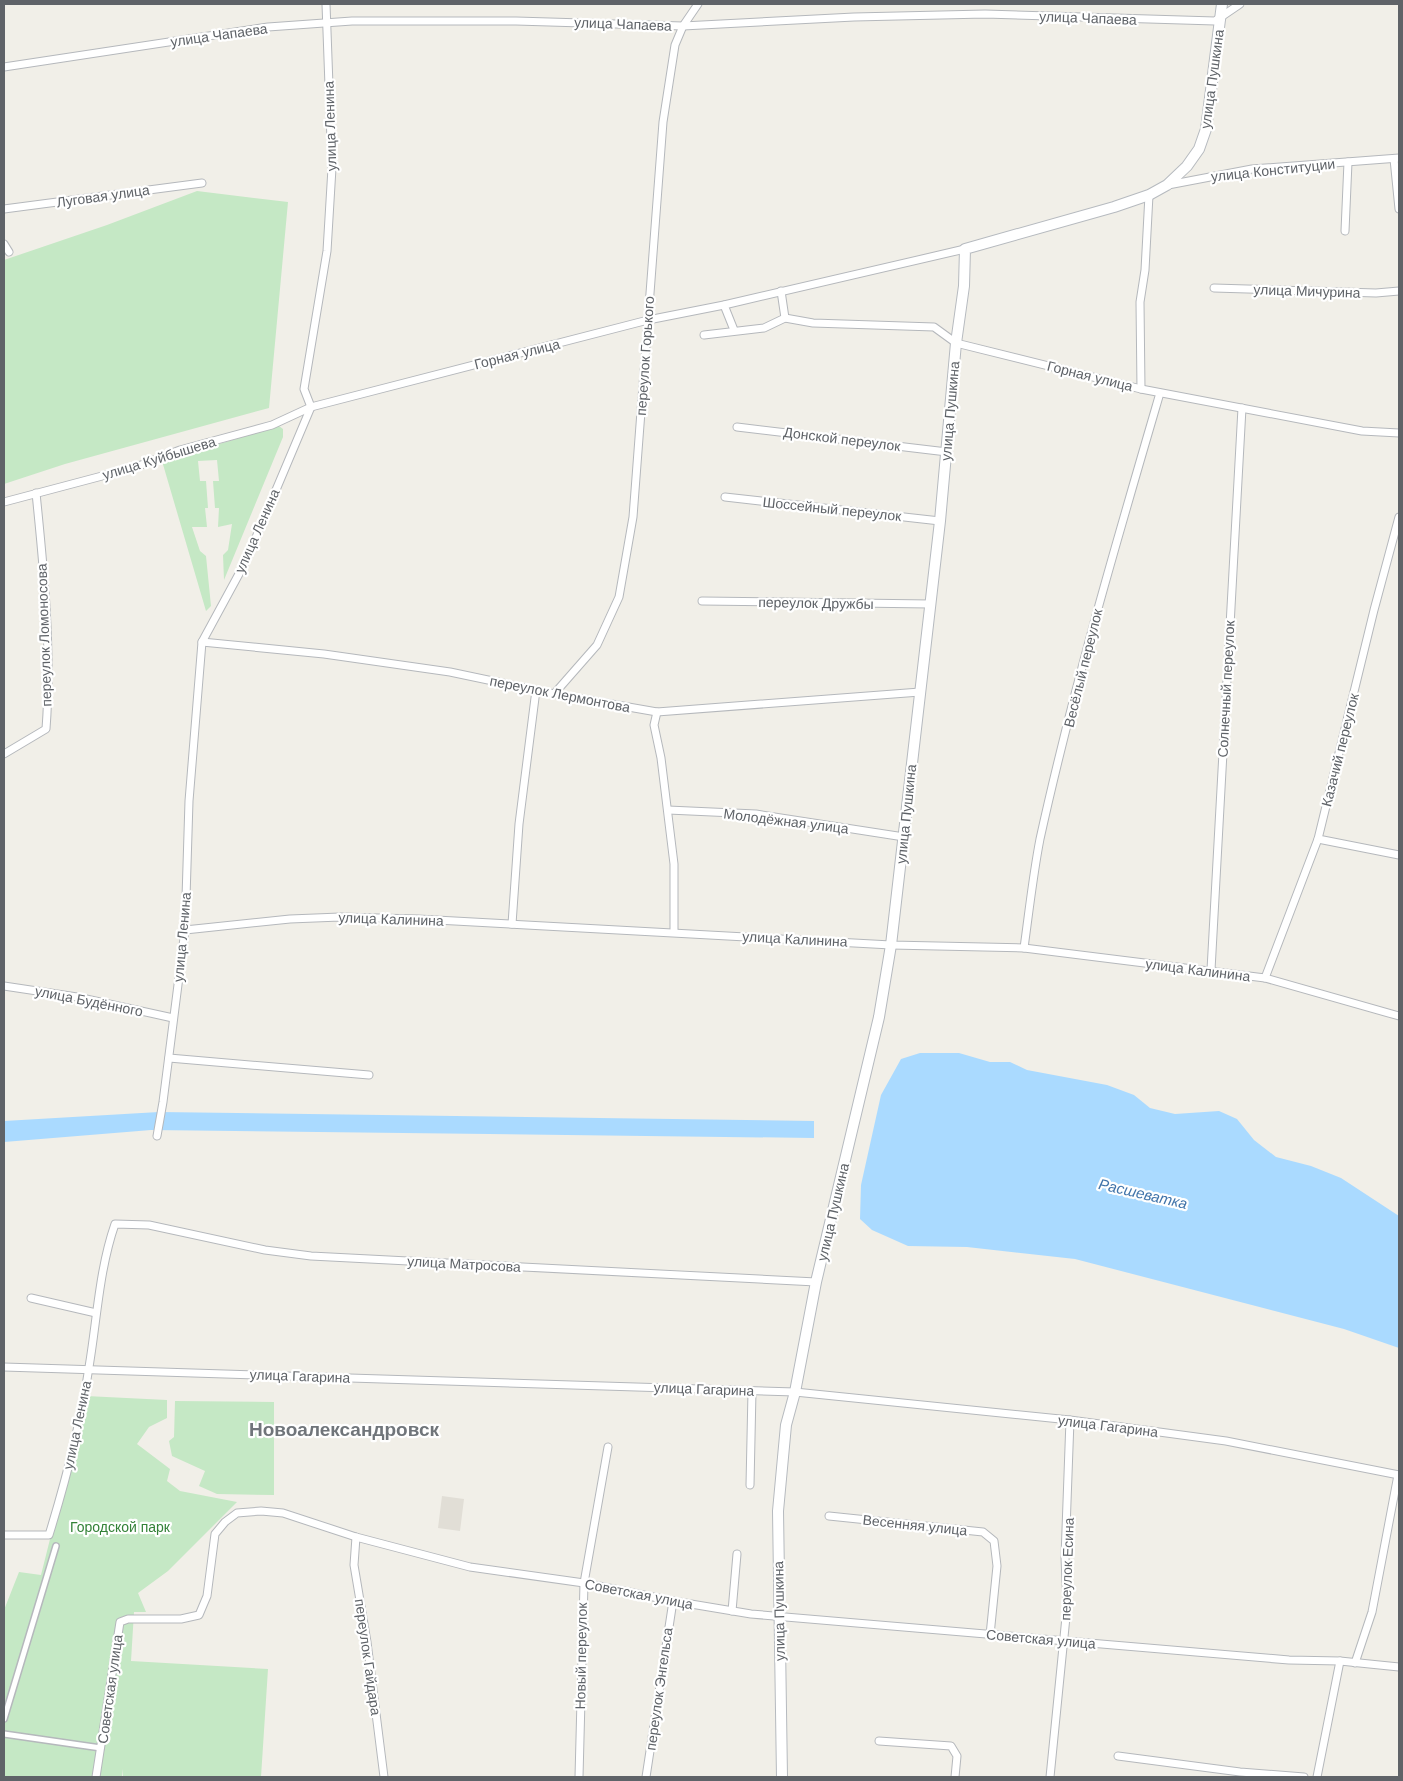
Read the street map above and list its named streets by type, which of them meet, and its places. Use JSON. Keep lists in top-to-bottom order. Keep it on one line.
{"streets":{"main road":["улица Пушкина"],"street":["улица Чапаева","улица Ленина","улица Конституции","Луговая улица","улица Мичурина","Горная улица","переулок Горького","Донской переулок","улица Куйбышева","Шоссейный переулок","переулок Дружбы","переулок Ломоносова","Весёлый переулок","Солнечный переулок","переулок Лермонтова","Казачий переулок","Молодёжная улица","улица Калинина","улица Будённого","улица Матросова","улица Гагарина","Весенняя улица","переулок Есина","Советская улица","Новый переулок","переулок Гайдара","переулок Энгельса"]},"crossings":[["улица Чапаева","улица Пушкина"],["улица Чапаева","улица Ленина"],["улица Чапаева","переулок Горького"],["улица Пушкина","улица Конституции"],["улица Пушкина","Горная улица"],["улица Пушкина","Донской переулок"],["улица Пушкина","Шоссейный переулок"],["улица Пушкина","переулок Дружбы"],["улица Пушкина","переулок Лермонтова"],["улица Пушкина","Молодёжная улица"],["улица Пушкина","улица Калинина"],["улица Пушкина","улица Матросова"],["улица Пушкина","улица Гагарина"],["улица Пушкина","Советская улица"],["улица Ленина","Горная улица"],["улица Ленина","улица Куйбышева"],["улица Ленина","переулок Лермонтова"],["улица Ленина","улица Калинина"],["улица Ленина","улица Будённого"],["улица Ленина","улица Матросова"],["улица Ленина","улица Гагарина"],["Горная улица","переулок Горького"],["Горная улица","улица Куйбышева"],["Горная улица","Весёлый переулок"],["Горная улица","Солнечный переулок"],["переулок Горького","переулок Лермонтова"],["улица Куйбышева","переулок Ломоносова"],["Весёлый переулок","улица Калинина"],["Солнечный переулок","улица Калинина"],["Казачий переулок","улица Калинина"],["улица Гагарина","переулок Есина"],["Весенняя улица","Советская улица"],["переулок Есина","Советская улица"],["Советская улица","Новый переулок"],["Советская улица","переулок Гайдара"],["Советская улица","переулок Энгельса"]],"districts":["Новоалександровск"],"water":["Расшеватка"],"parks":["Городской парк"]}
